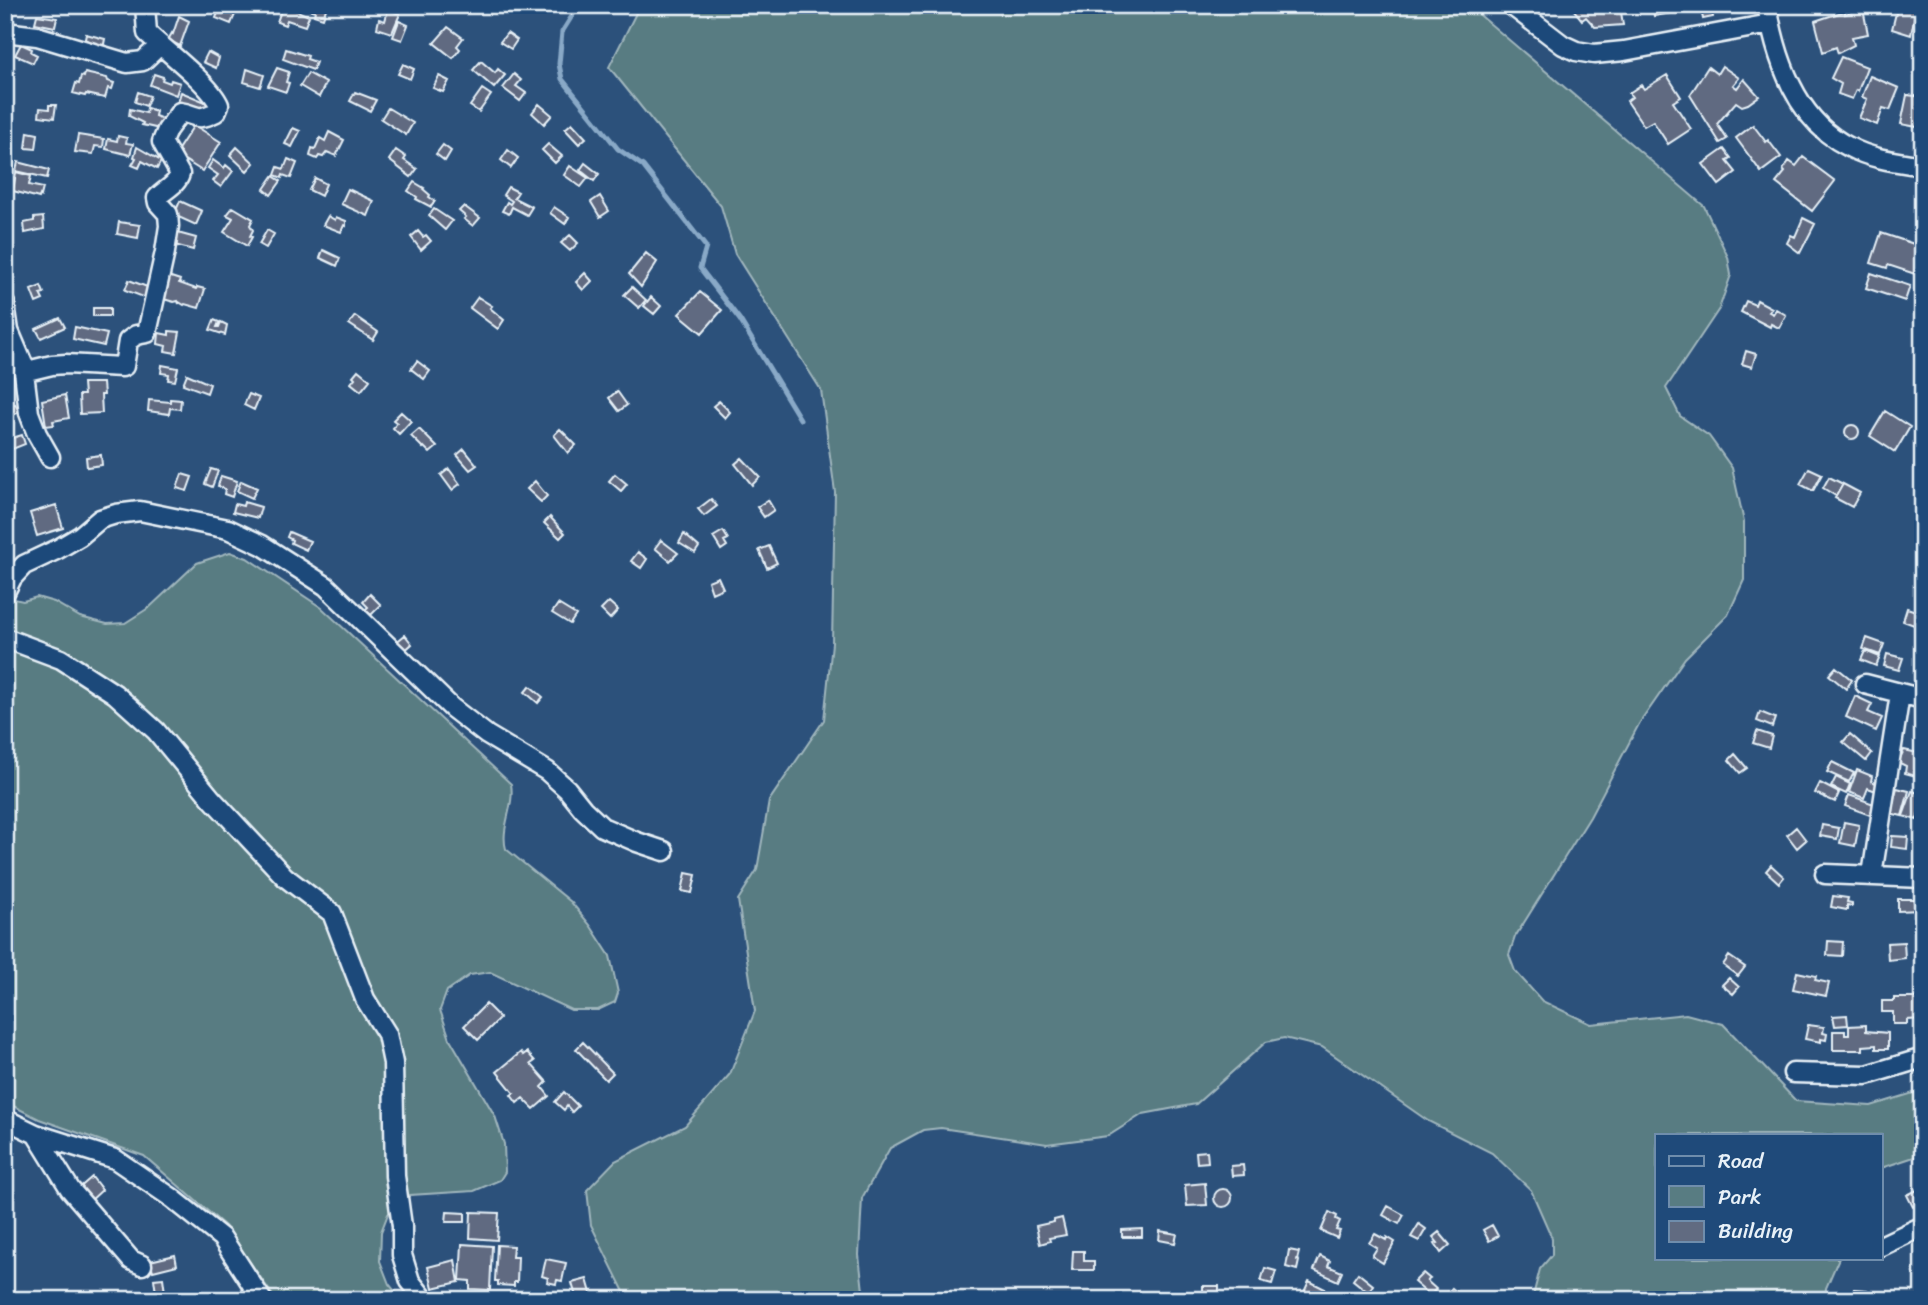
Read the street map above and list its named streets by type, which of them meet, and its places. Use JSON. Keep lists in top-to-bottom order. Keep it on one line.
{"legend":["Road","Park","Building"]}
